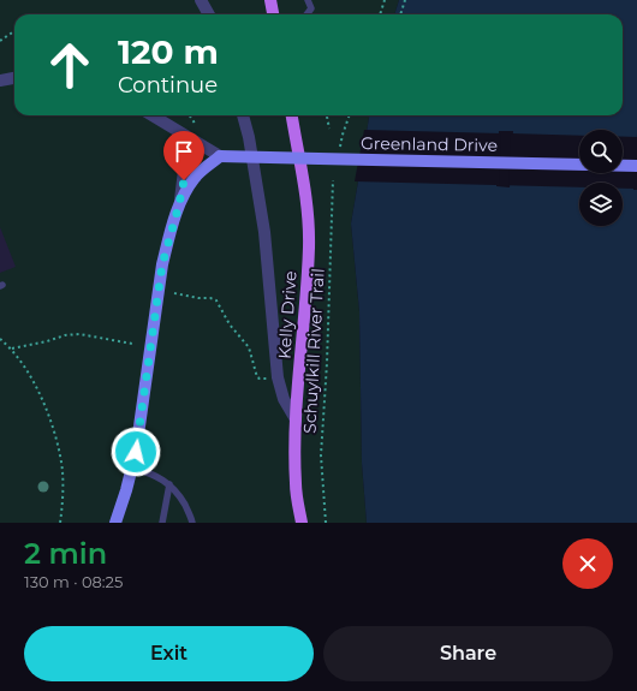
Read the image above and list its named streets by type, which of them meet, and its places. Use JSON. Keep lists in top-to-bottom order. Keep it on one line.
{"streets":{"main road":["Greenland Drive","Kelly Drive"],"path":["Schuylkill River Trail"]},"page":{"turn":["120 m","Continue"],"heading":["2 min","130 m · 08:25"],"buttons":["Exit","Share"]}}
